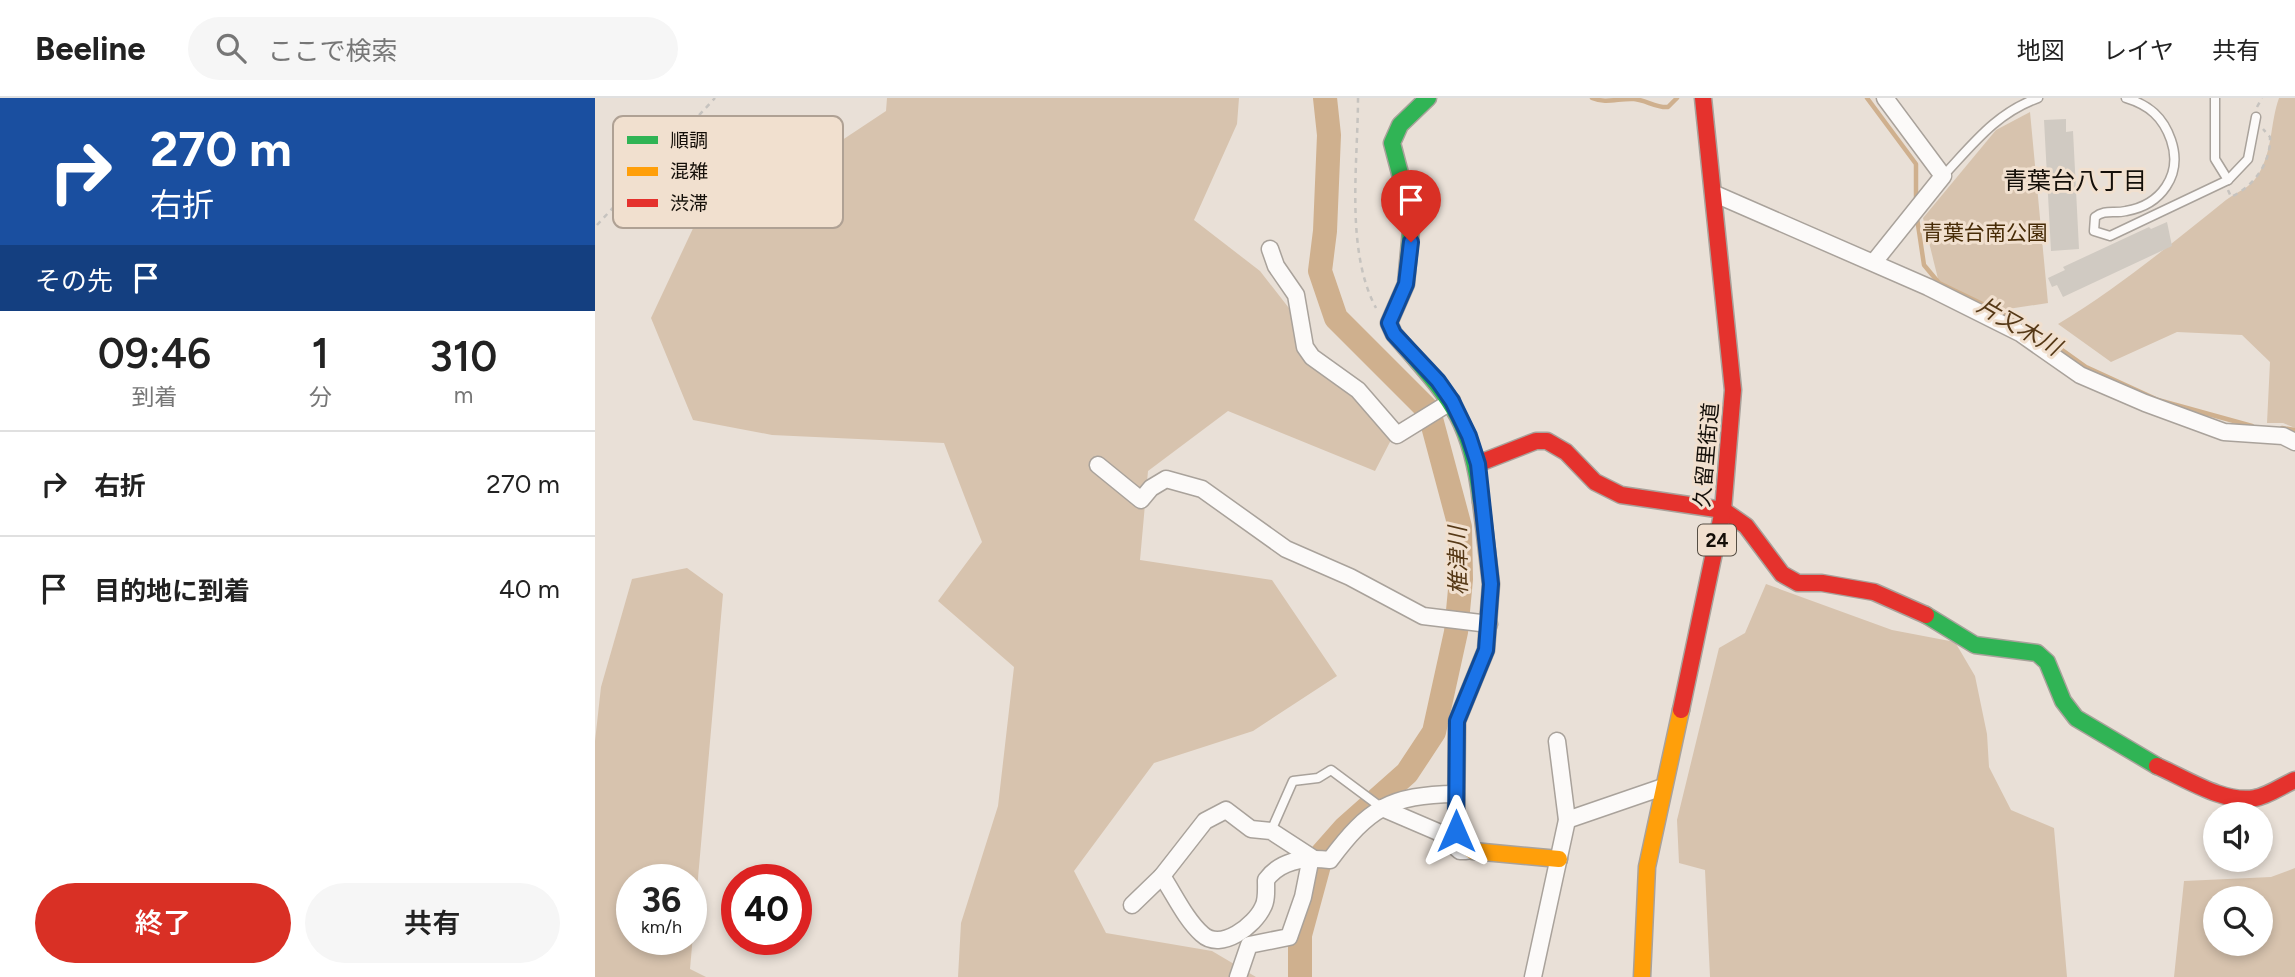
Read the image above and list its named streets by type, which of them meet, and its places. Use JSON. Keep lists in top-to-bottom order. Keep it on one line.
{"streets":{"street":["久留里街道","24"]},"districts":["青葉台八丁目"],"water":["片又木川","椎津川"],"parks":["青葉台南公園"],"legend":["順調","混雑","渋滞"],"page":{"header":"Beeline","search":"ここで検索","nav":["地図","レイヤ","共有"],"turn":["270 m","右折"],"then":"その先","eta":["09:46","到着","1","分","310","m"],"list":[{"name":"右折","value":"270 m"},{"name":"目的地に到着","value":"40 m"}],"speed":"36 km/h","limit":"40","buttons":["終了","共有"]}}
